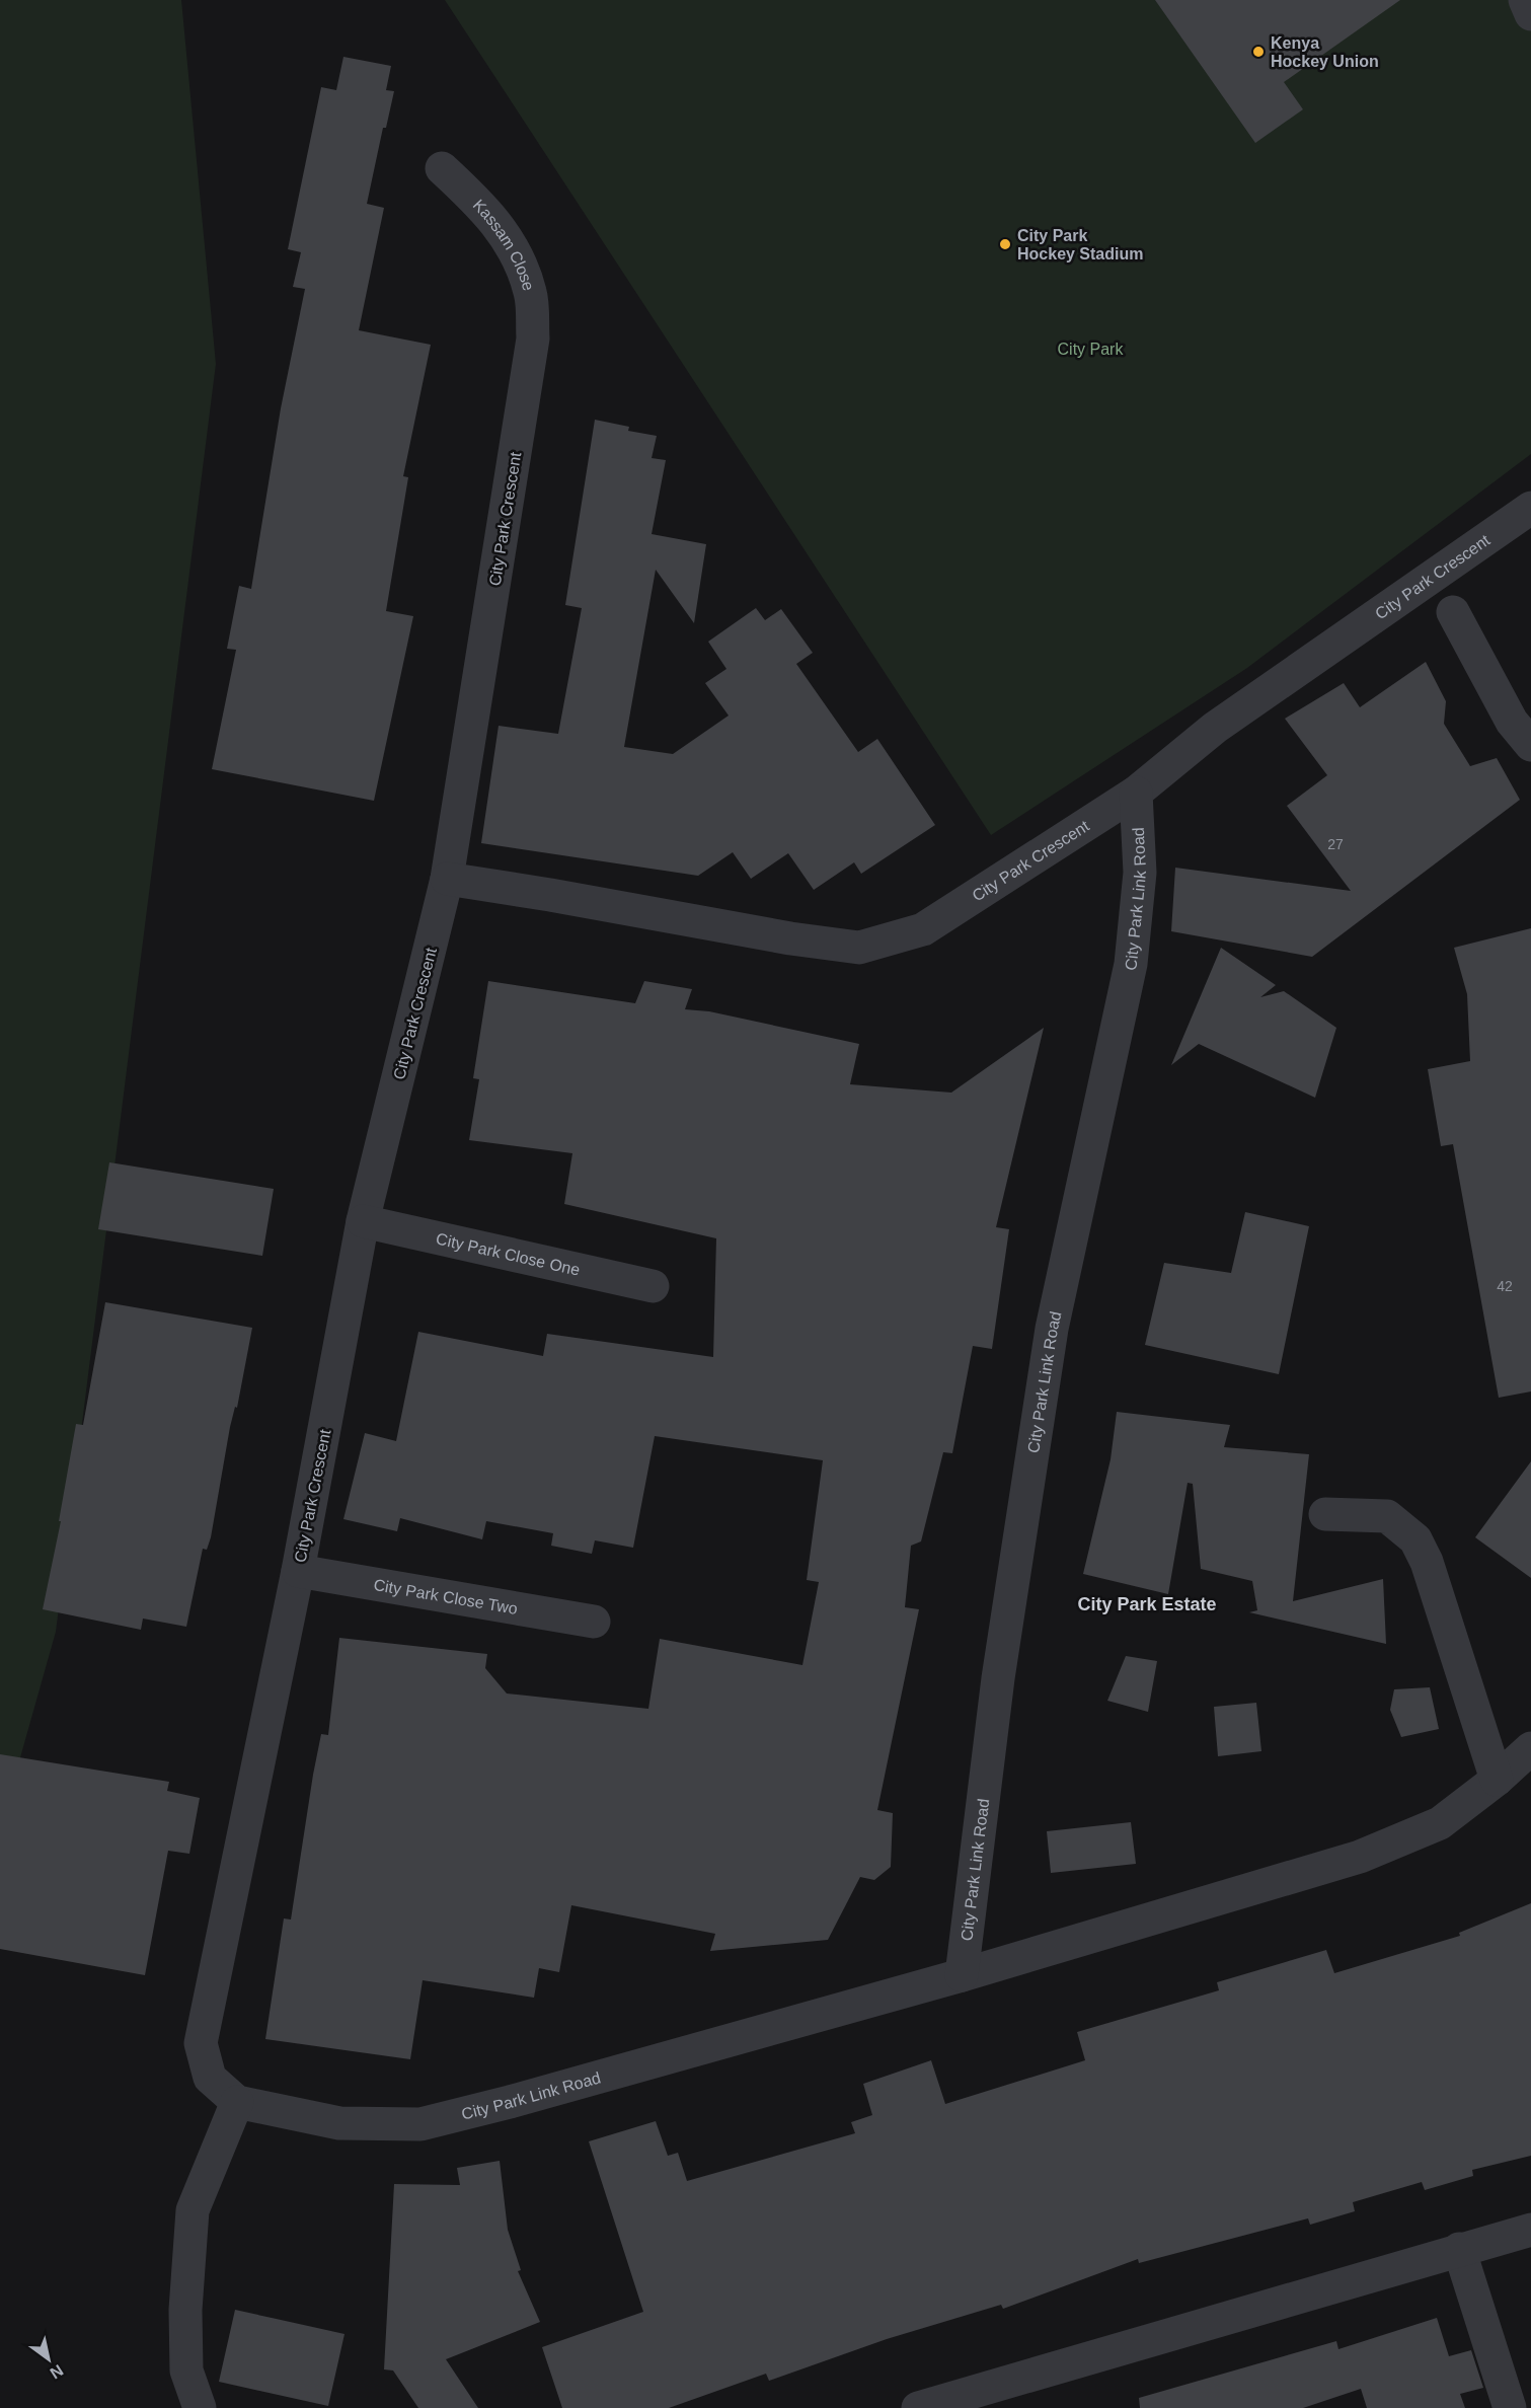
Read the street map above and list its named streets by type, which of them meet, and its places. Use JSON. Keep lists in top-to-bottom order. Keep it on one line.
{"streets":{"street":["Kassam Close","City Park Crescent","City Park Link Road","City Park Close One","City Park Close Two"]},"crossings":[["Kassam Close","City Park Crescent"],["City Park Crescent","City Park Link Road"],["City Park Crescent","City Park Close One"],["City Park Crescent","City Park Close Two"]],"districts":["City Park Estate"],"parks":["City Park"],"places":["Kenya Hockey Union","City Park Hockey Stadium"],"house_numbers":["27","42"],"north":"bottom right"}
